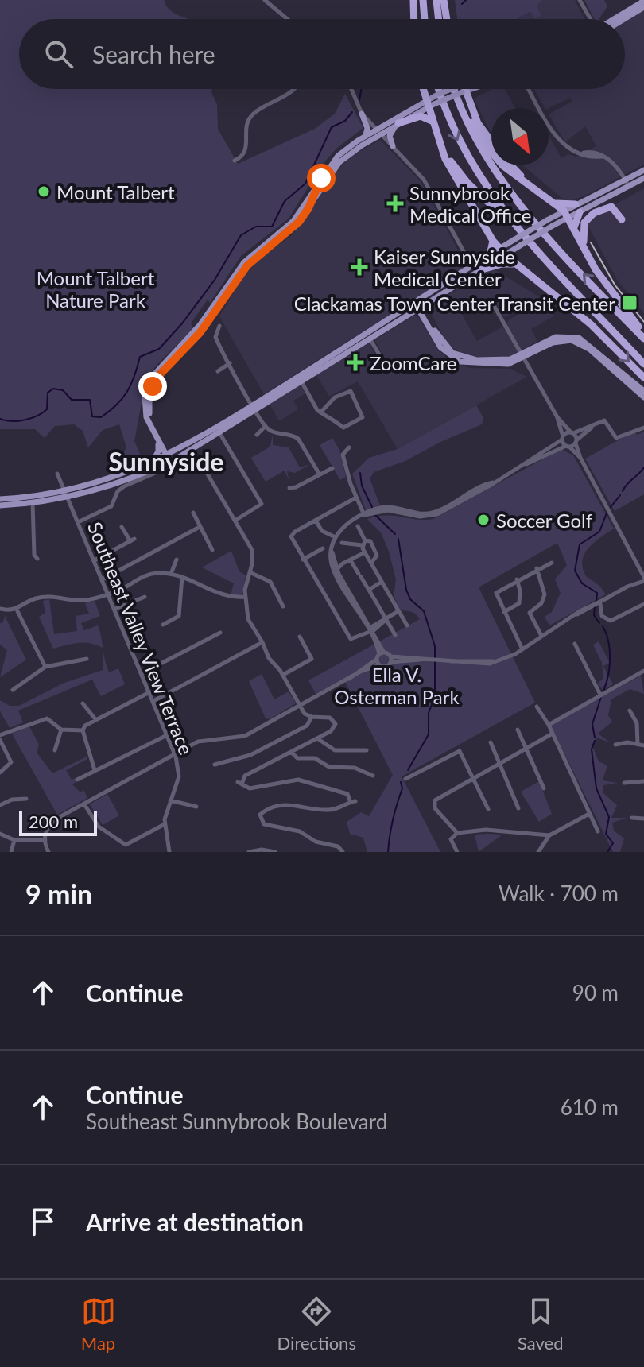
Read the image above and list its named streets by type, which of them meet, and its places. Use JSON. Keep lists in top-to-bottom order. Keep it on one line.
{"streets":{"street":["Southeast Valley View Terrace"]},"districts":["Sunnyside"],"parks":["Mount Talbert Nature Park","Ella V. Osterman Park"],"places":{"other":["Mount Talbert","Soccer Golf"],"health":["Sunnybrook Medical Office","Kaiser Sunnyside Medical Center","ZoomCare"],"transit":["Clackamas Town Center Transit Center"]},"scale_bar":"200 m","north":"bottom right","page":{"search":"Search here","scale":"200 m","heading":["9 min","Walk · 700 m"],"list":[["Continue","90 m"],["Continue","Southeast Sunnybrook Boulevard","610 m"],"Arrive at destination"],"nav":["Map","Directions","Saved"]}}
